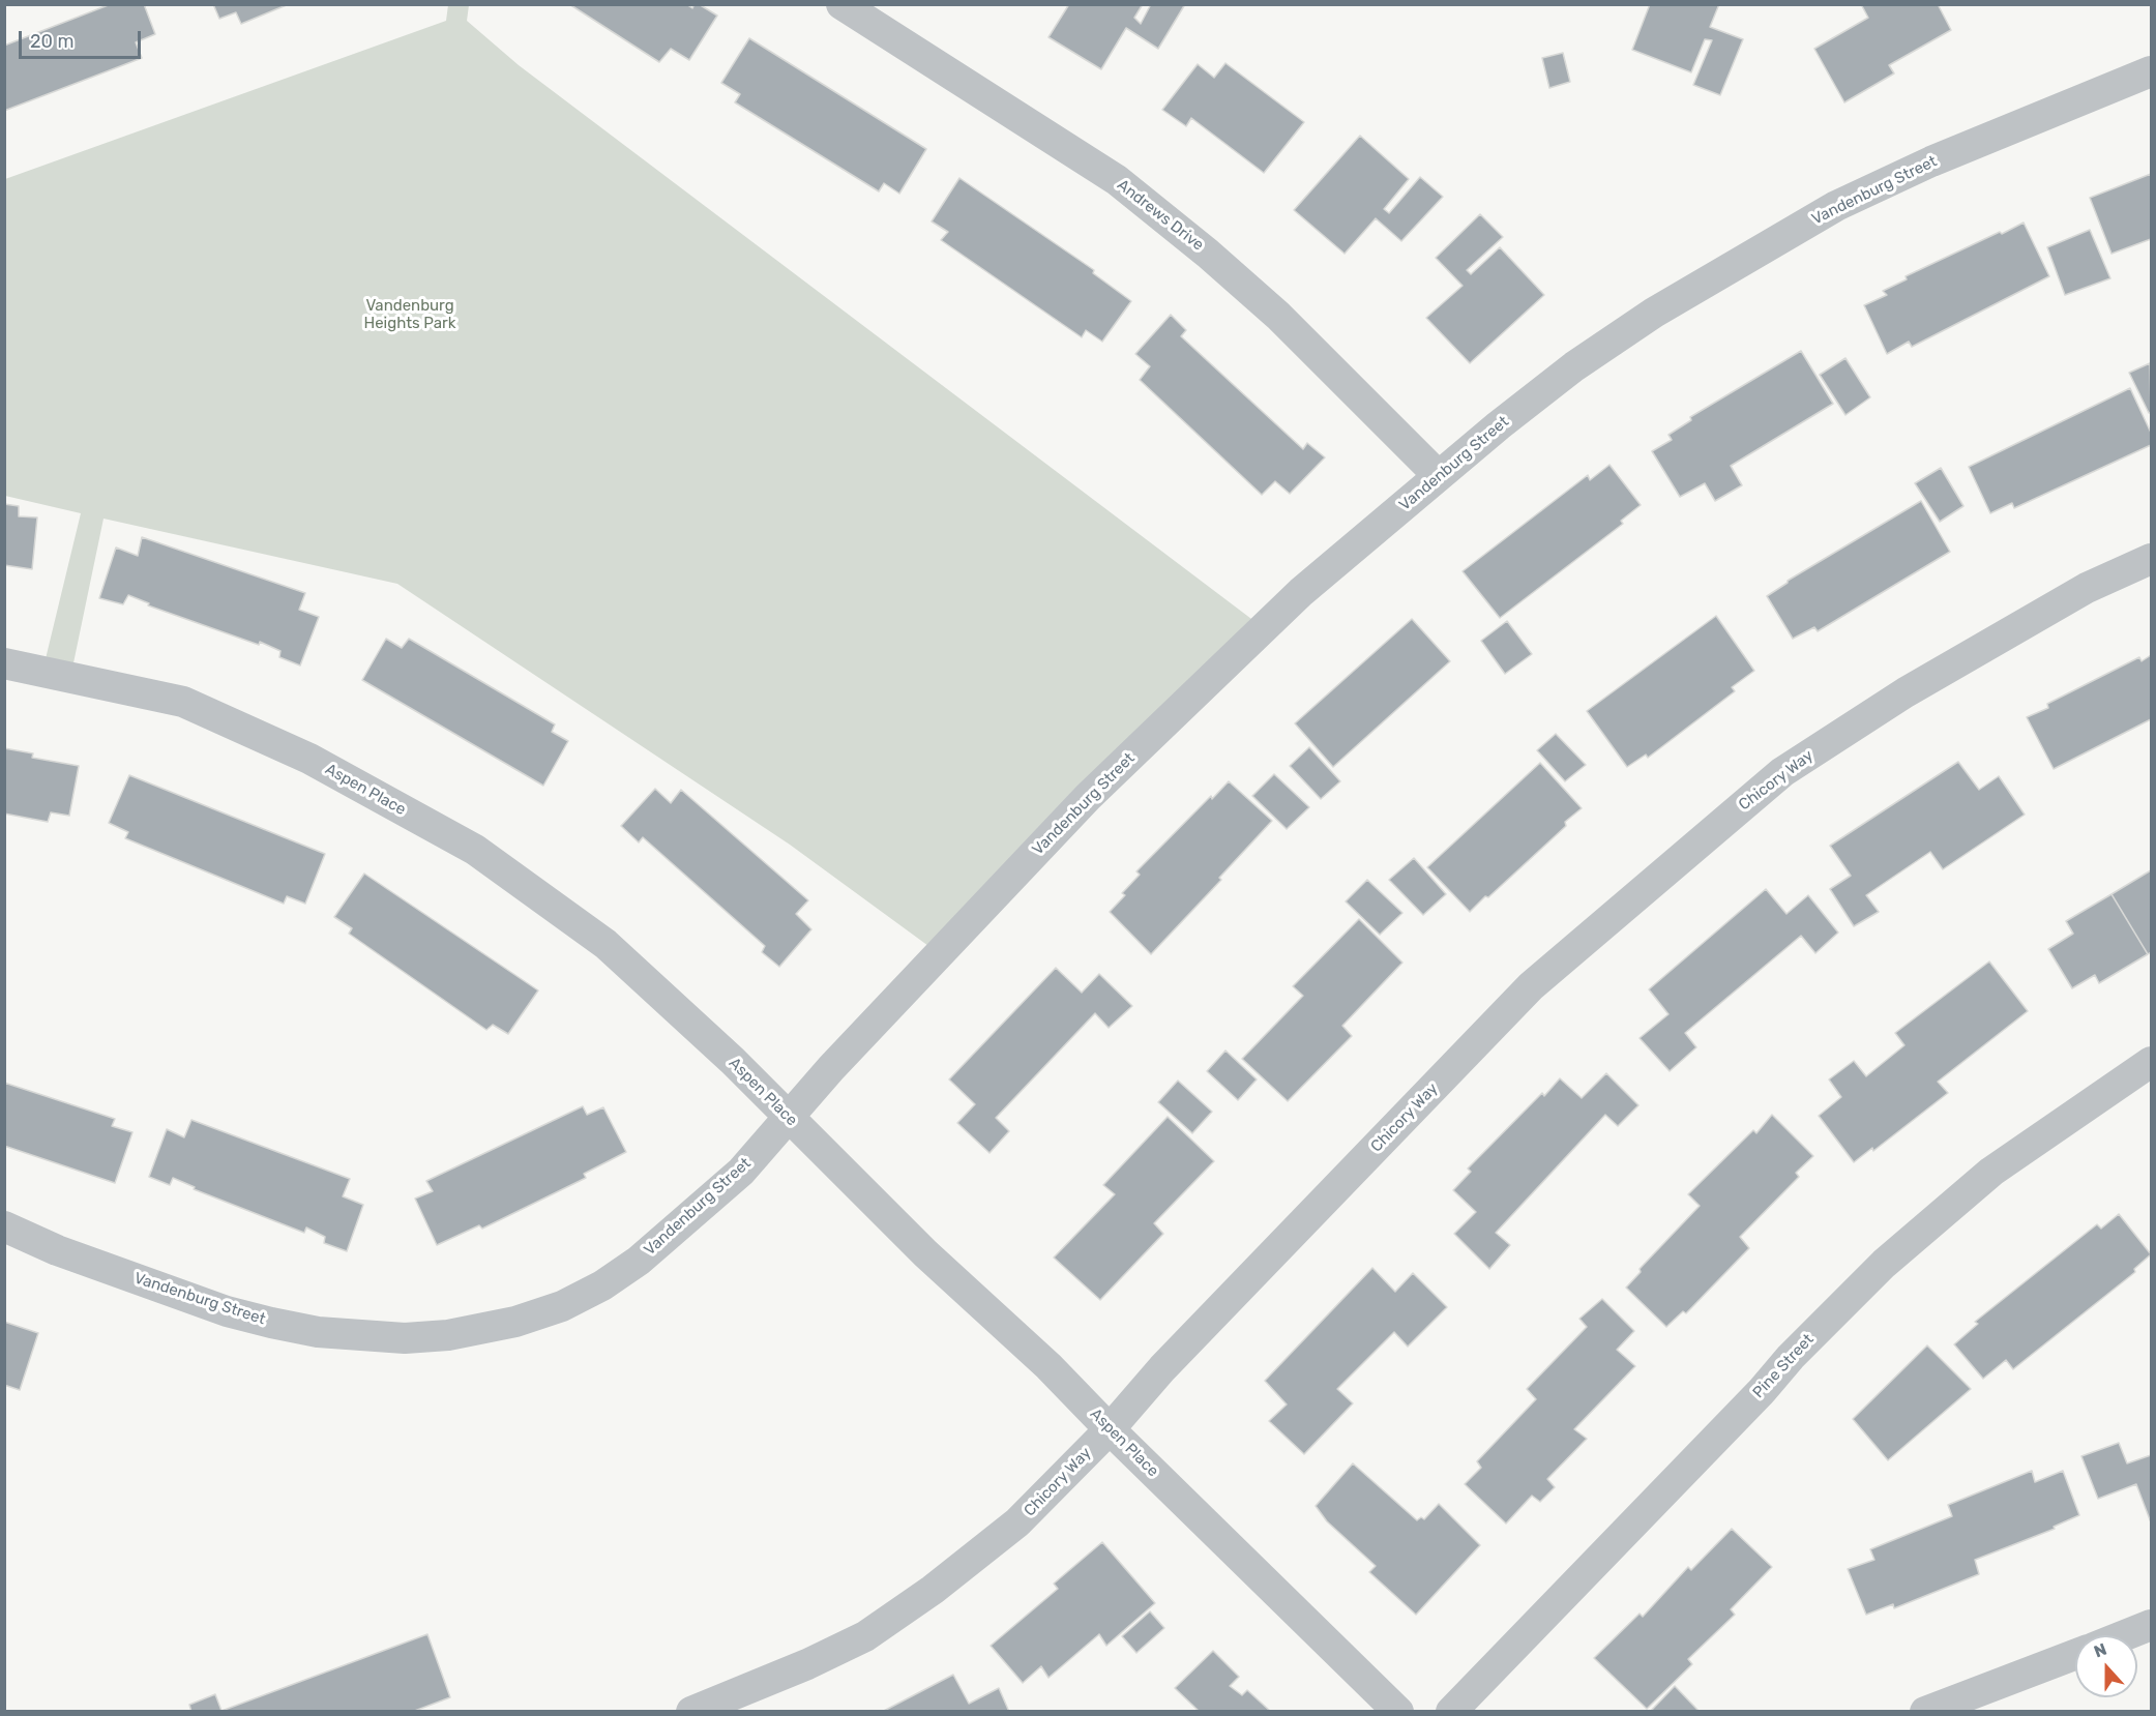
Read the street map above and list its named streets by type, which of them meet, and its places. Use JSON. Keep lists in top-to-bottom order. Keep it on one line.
{"streets":{"street":["Vandenburg Street","Andrews Drive","Chicory Way","Aspen Place","Pine Street"]},"crossings":[["Vandenburg Street","Andrews Drive"],["Vandenburg Street","Aspen Place"],["Chicory Way","Aspen Place"]],"parks":["Vandenburg Heights Park"],"scale_bar":"20 m","north":"top"}
